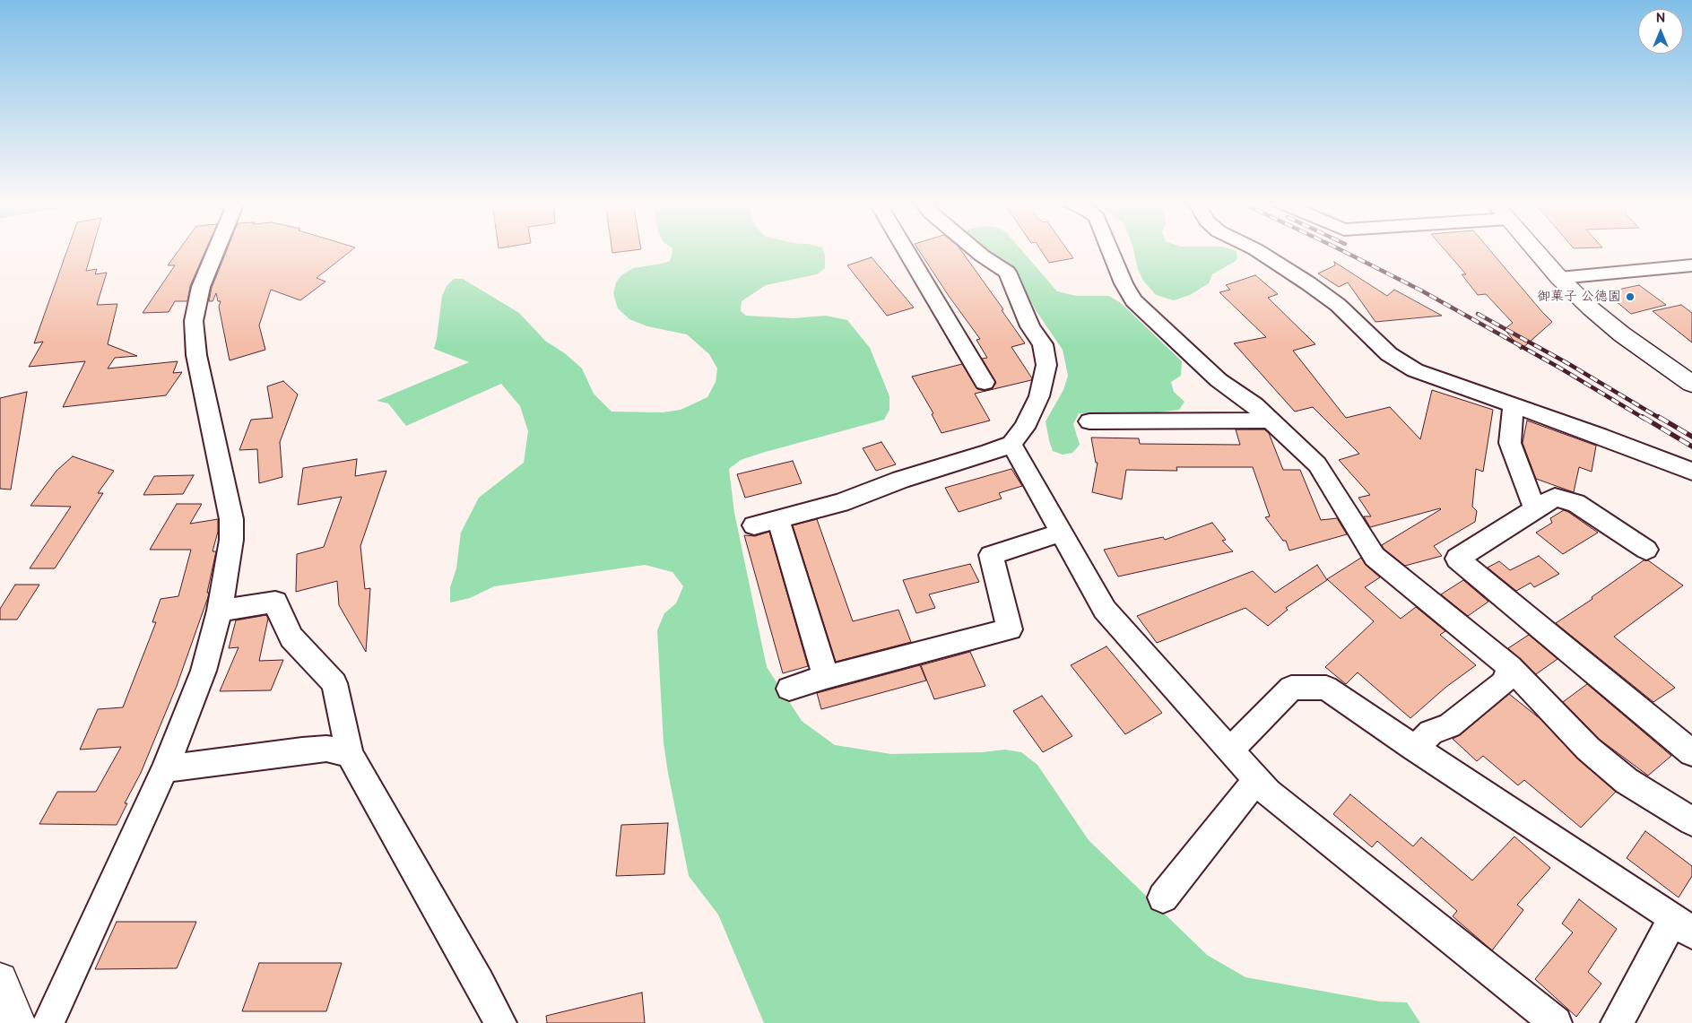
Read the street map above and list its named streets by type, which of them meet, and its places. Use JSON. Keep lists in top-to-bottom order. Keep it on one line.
{"places":["御菓子 公徳園"],"north":"top"}
